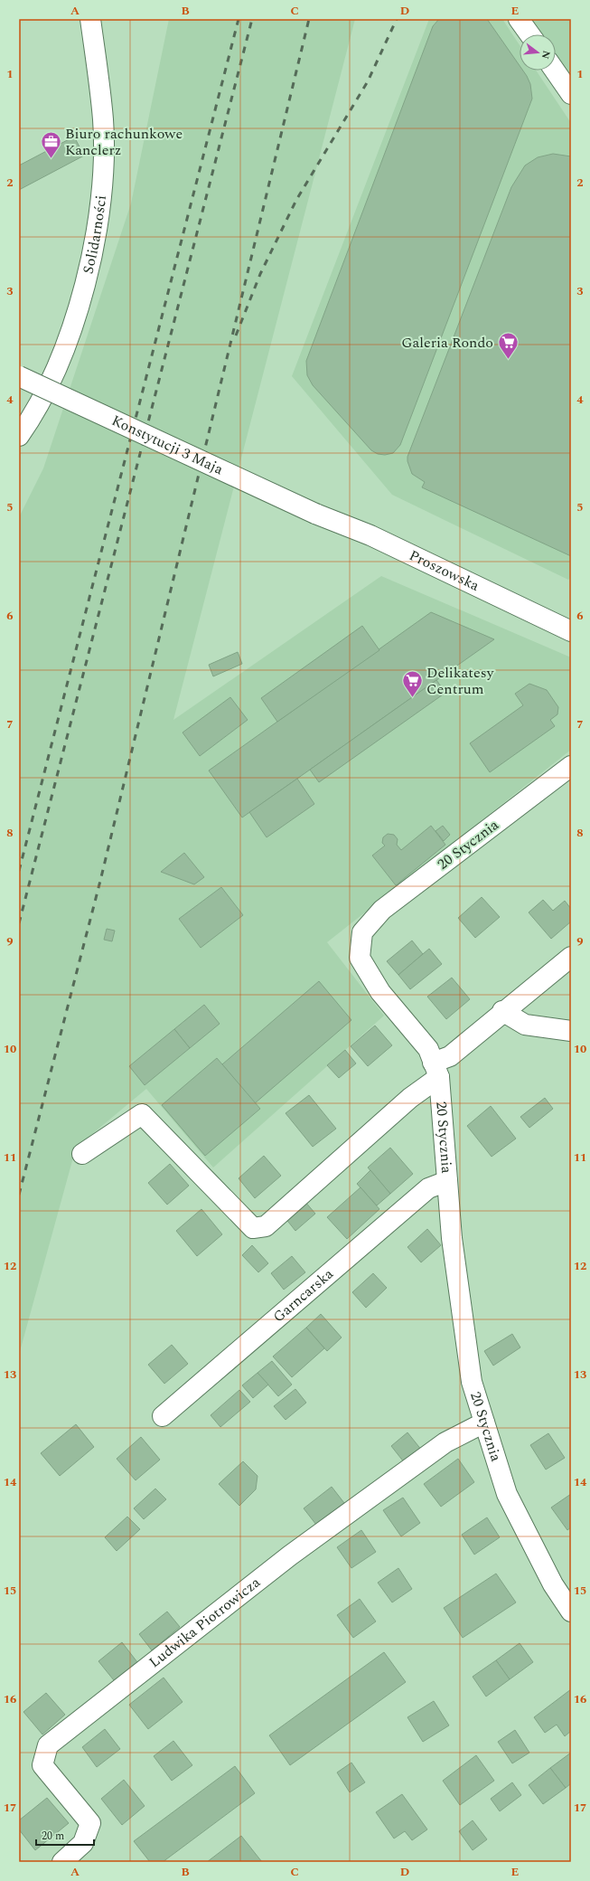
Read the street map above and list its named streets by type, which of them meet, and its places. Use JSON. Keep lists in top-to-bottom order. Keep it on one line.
{"streets":{"street":["Solidarności","Konstytucji 3 Maja","Proszowska","20 Stycznia","Garncarska","Ludwika Piotrowicza"]},"crossings":[["Konstytucji 3 Maja","Proszowska"],["20 Stycznia","Garncarska"],["20 Stycznia","Ludwika Piotrowicza"]],"places":{"office":["Biuro rachunkowe Kanclerz"],"supermarket":["Galeria Rondo","Delikatesy Centrum"]},"scale_bar":"20 m","north":"right","grid":{"columns":["A","B","C","D","E"],"rows":["1","2","3","4","5","6","7","8","9","10","11","12","13","14","15","16","17"]}}
